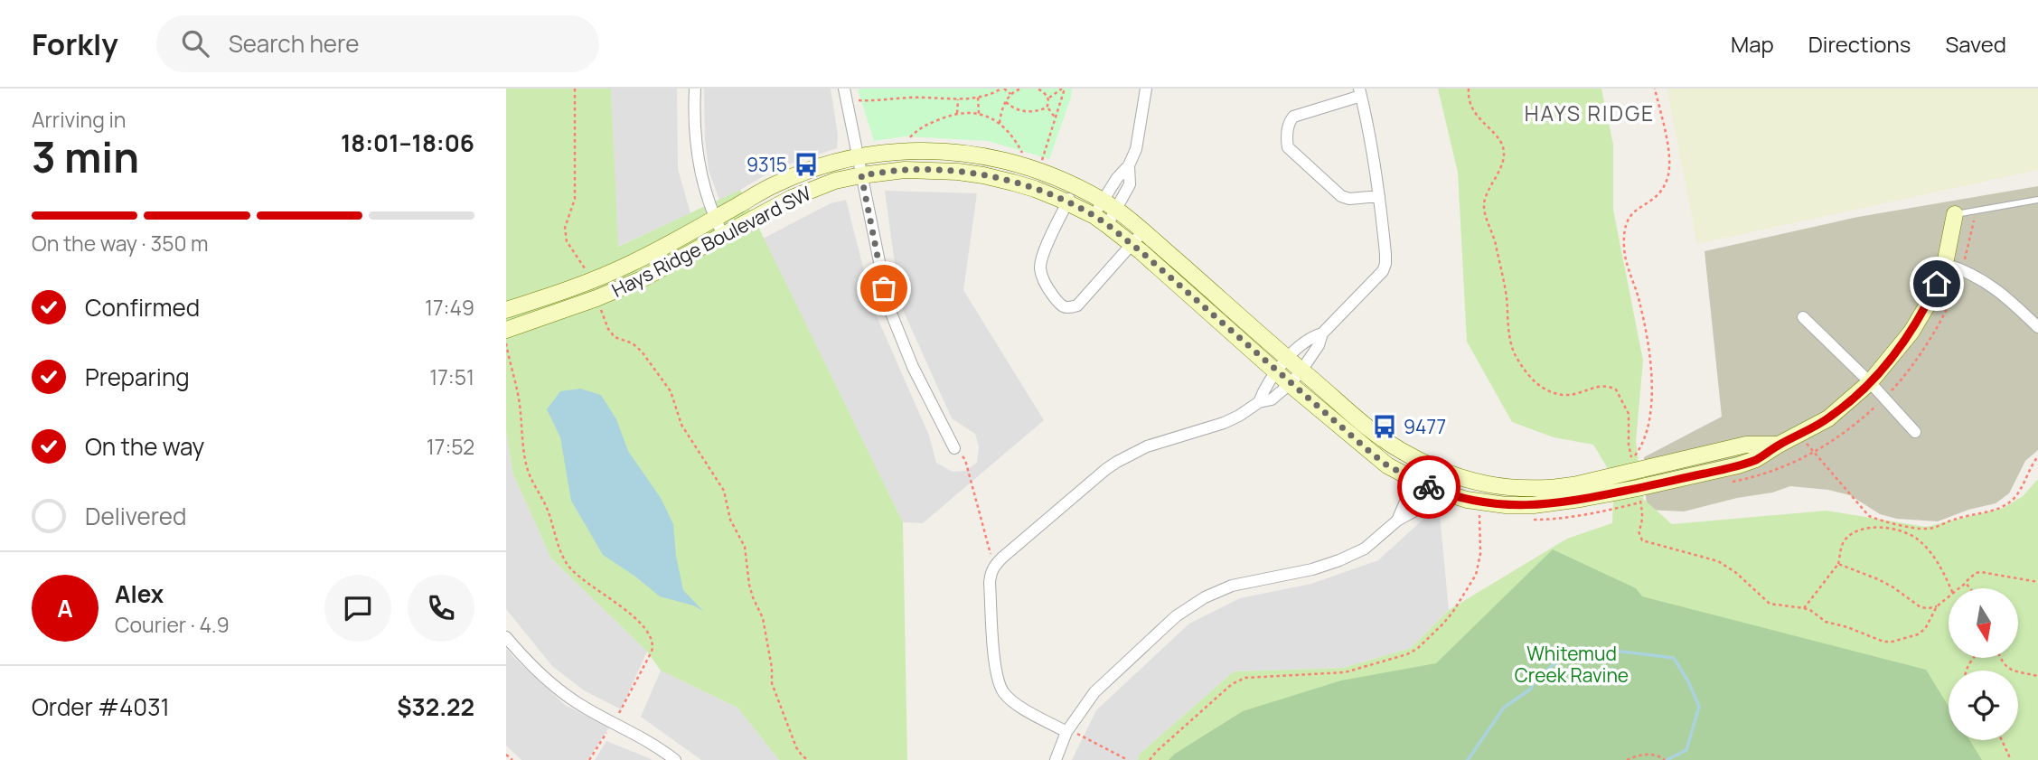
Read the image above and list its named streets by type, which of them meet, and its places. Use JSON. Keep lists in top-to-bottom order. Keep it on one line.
{"streets":{"street":["Hays Ridge Boulevard SW"]},"districts":["HAYS RIDGE"],"parks":["Whitemud Creek Ravine"],"places":{"bus stop":["9315","9477"]},"north":"bottom","page":{"header":"Forkly","search":"Search here","nav":["Map","Directions","Saved"],"heading":["3 min","Arriving in","18:01–18:06"],"panel":["Alex","Courier · 4.9","Order #4031","$32.22"],"bar":"On the way · 350 m","list":[["Confirmed","17:49"],["Preparing","17:51"],["On the way","17:52"],"Delivered"],"round":"A"}}
